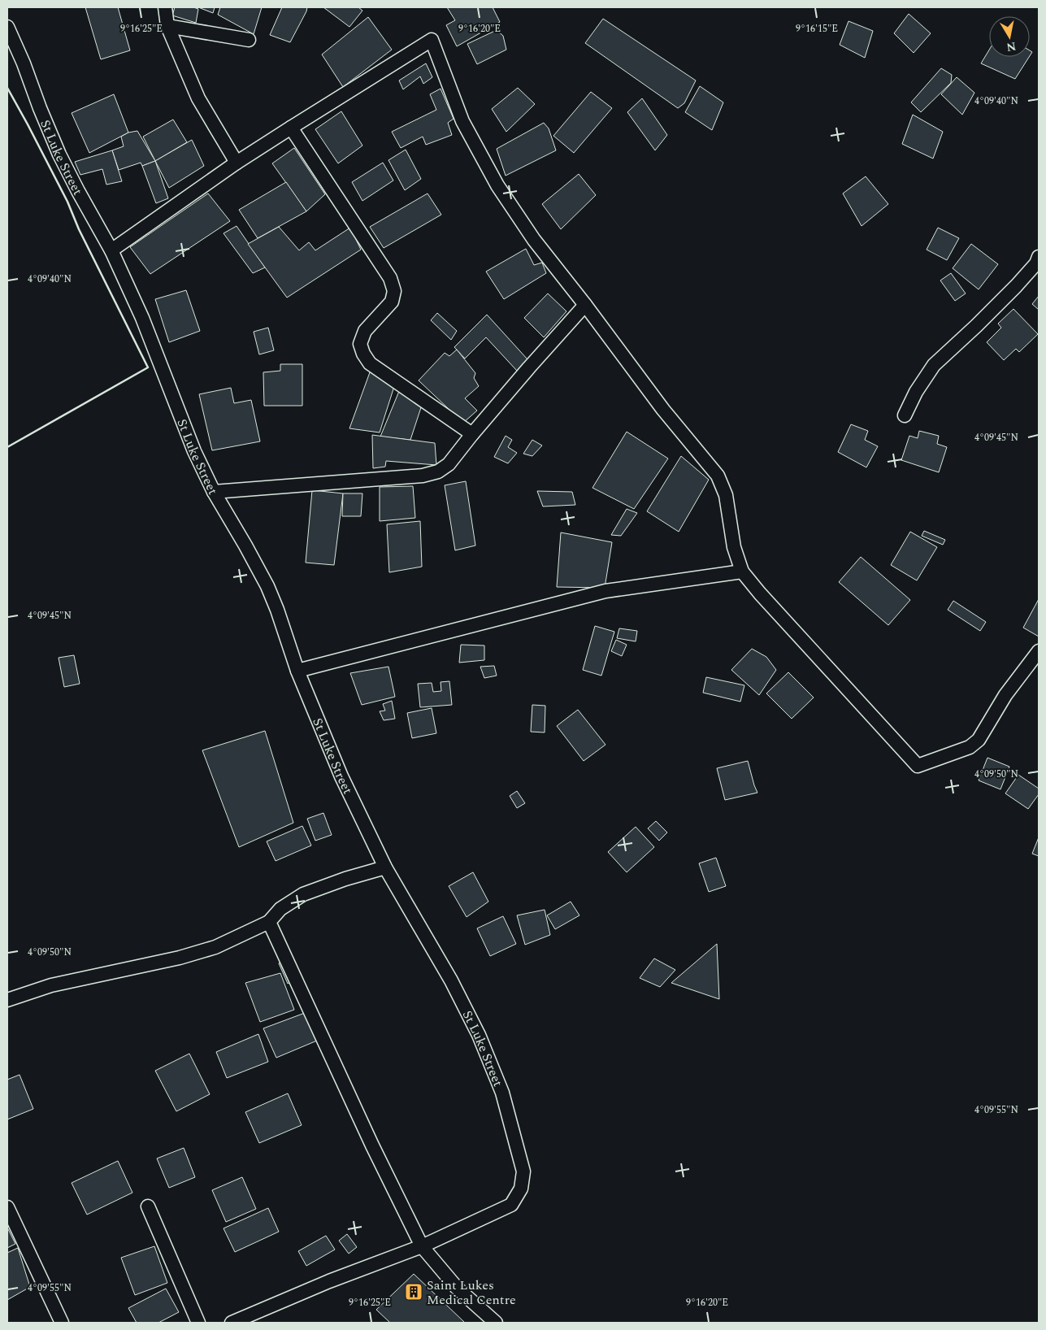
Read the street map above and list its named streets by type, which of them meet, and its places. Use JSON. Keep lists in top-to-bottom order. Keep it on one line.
{"streets":{"street":["St Luke Street"]},"places":{"building":["Saint Lukes Medical Centre"]},"north":"bottom","coordinates":["9°16'25\"E","9°16'20\"E","9°16'15\"E","4°09'40\"N","4°09'45\"N","4°09'50\"N","4°09'55\"N"]}
